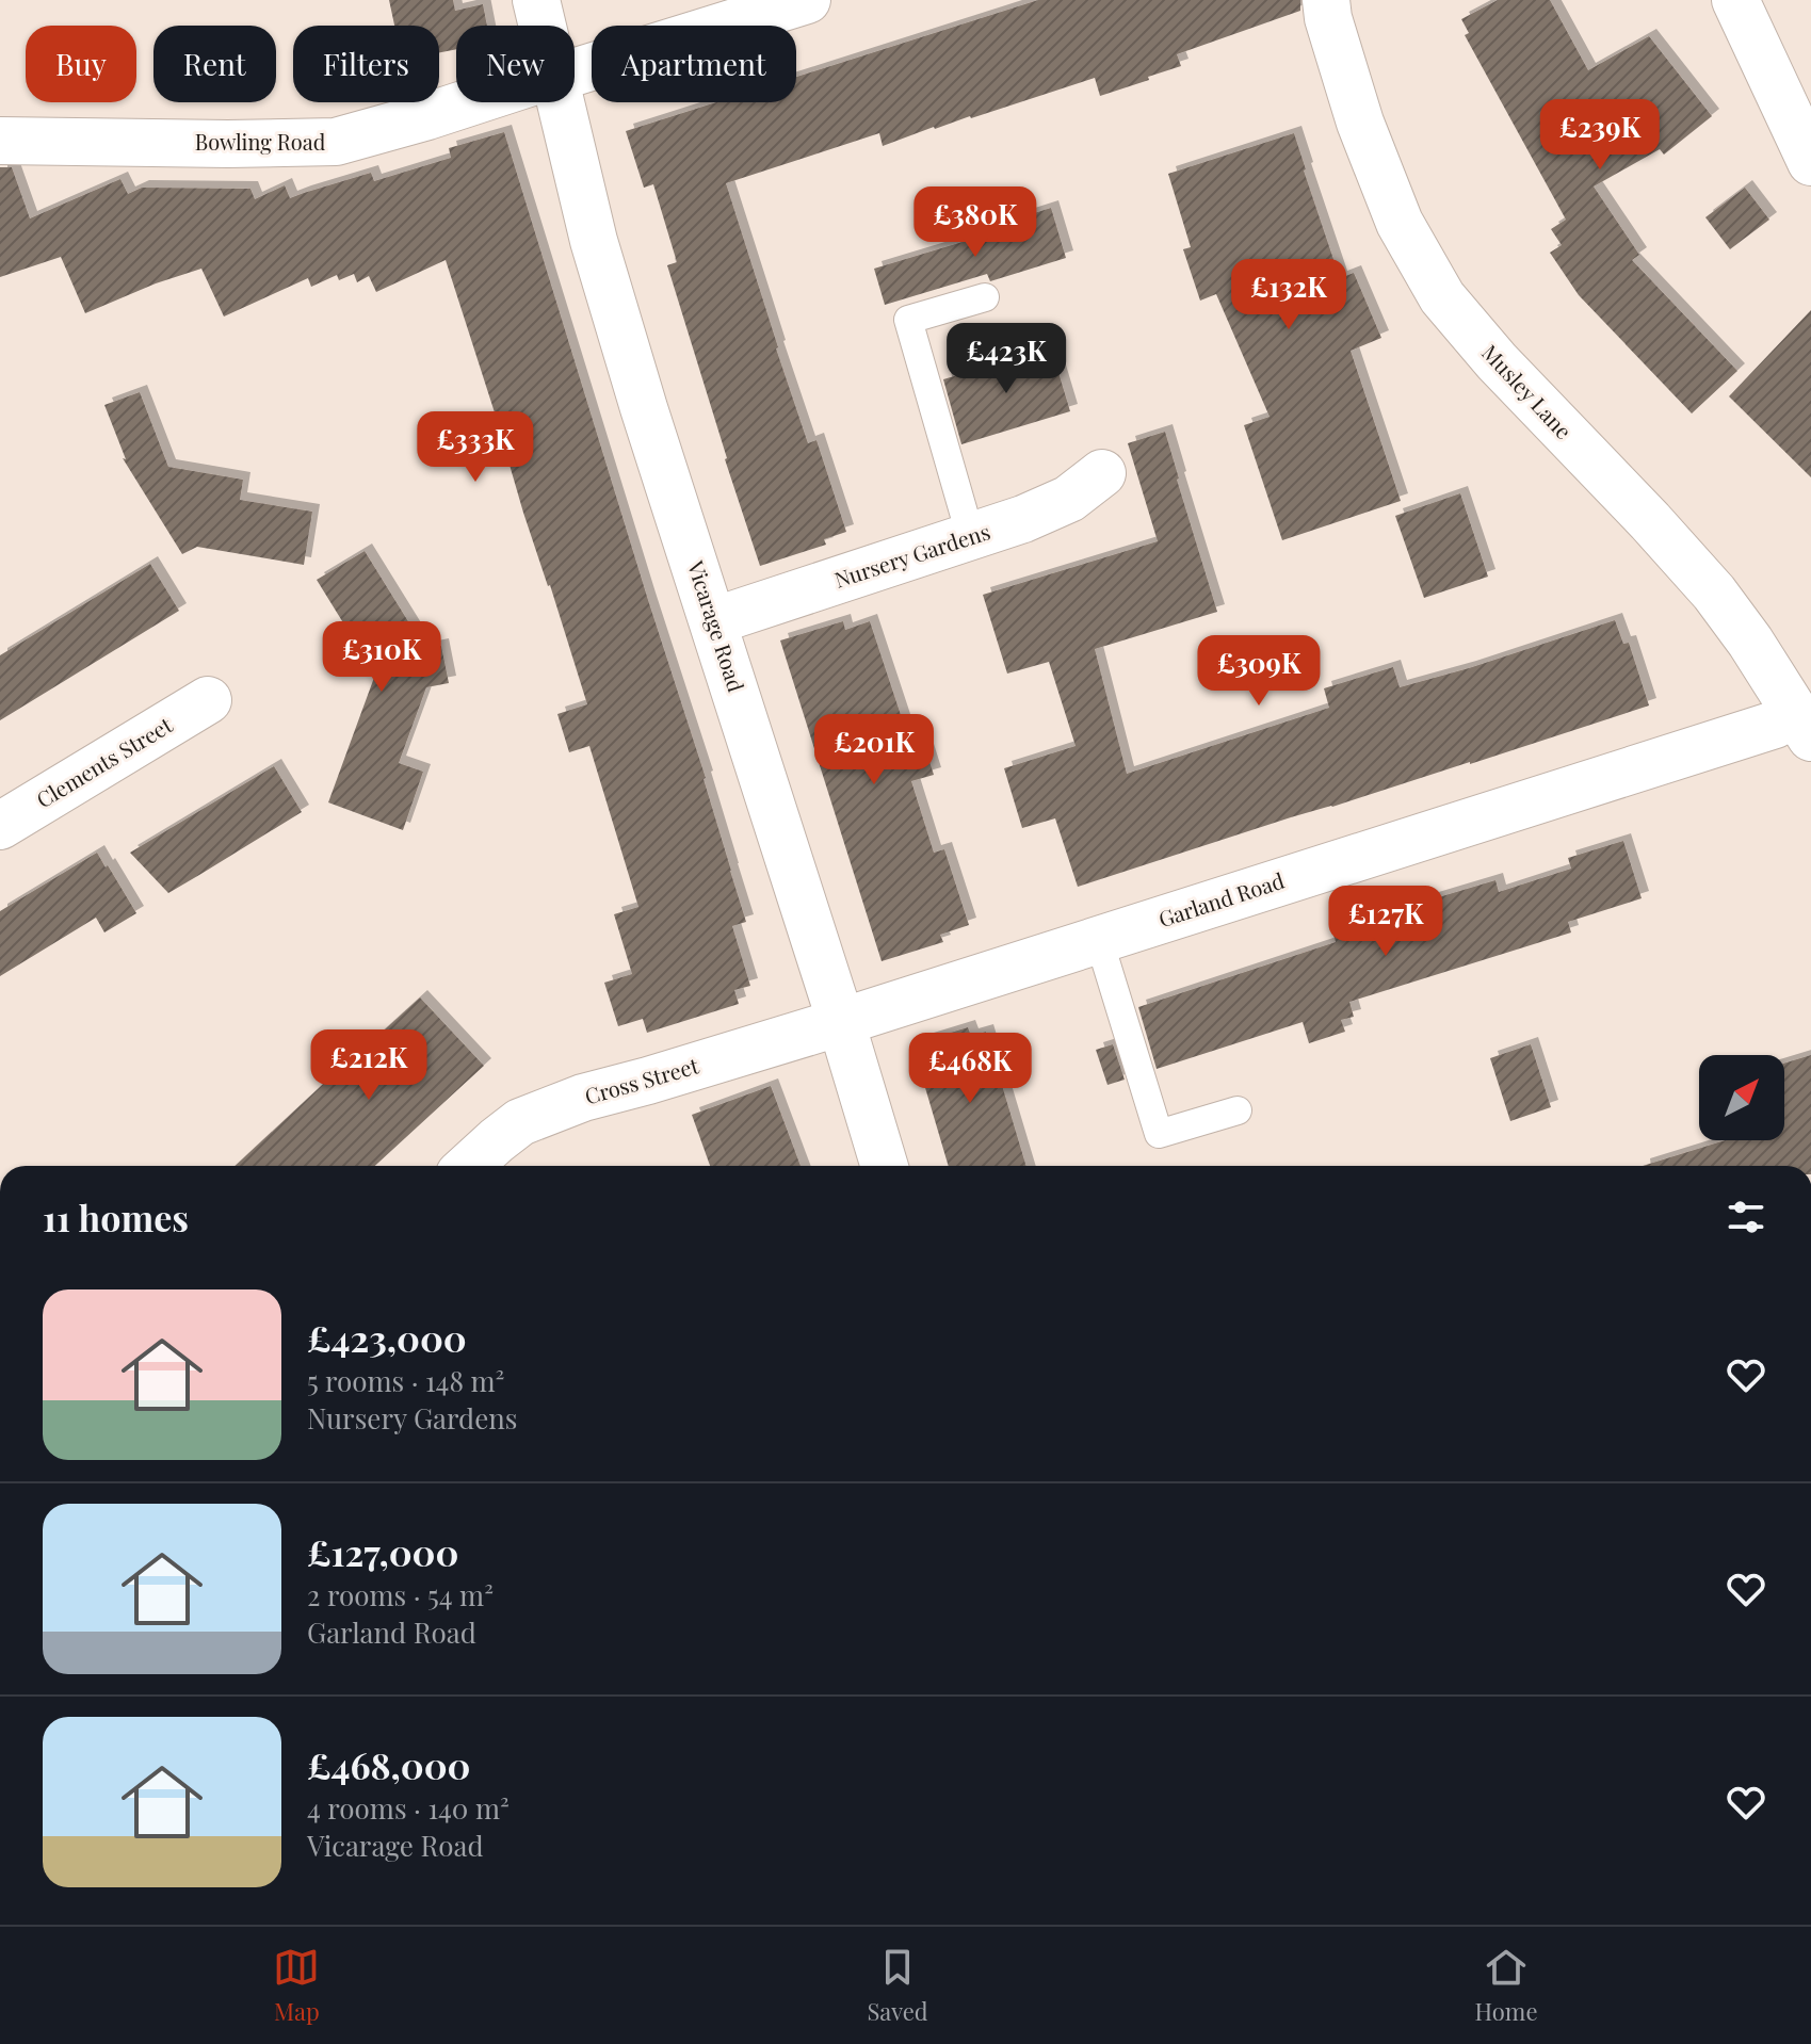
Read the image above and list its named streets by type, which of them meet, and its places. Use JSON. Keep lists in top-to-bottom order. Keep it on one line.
{"streets":{"street":["Bowling Road","Musley Lane","Nursery Gardens","Vicarage Road","Clements Street","Garland Road","Cross Street"]},"crossings":[["Musley Lane","Garland Road"],["Nursery Gardens","Vicarage Road"],["Vicarage Road","Garland Road"],["Vicarage Road","Cross Street"],["Garland Road","Cross Street"]],"north":"top right","page":{"chip":["Buy","Rent","Filters","New","Apartment"],"price":["£239K","£380K","£132K","£423K","£333K","£310K","£309K","£201K","£127K","£212K","£468K"],"heading":"11 homes","list":[{"name":"£423,000","note":"5 rooms · 148 m² · Nursery Gardens"},{"name":"£127,000","note":"2 rooms · 54 m² · Garland Road"},{"name":"£468,000","note":"4 rooms · 140 m² · Vicarage Road"}],"tabs":["Map","Saved","Home"]}}
